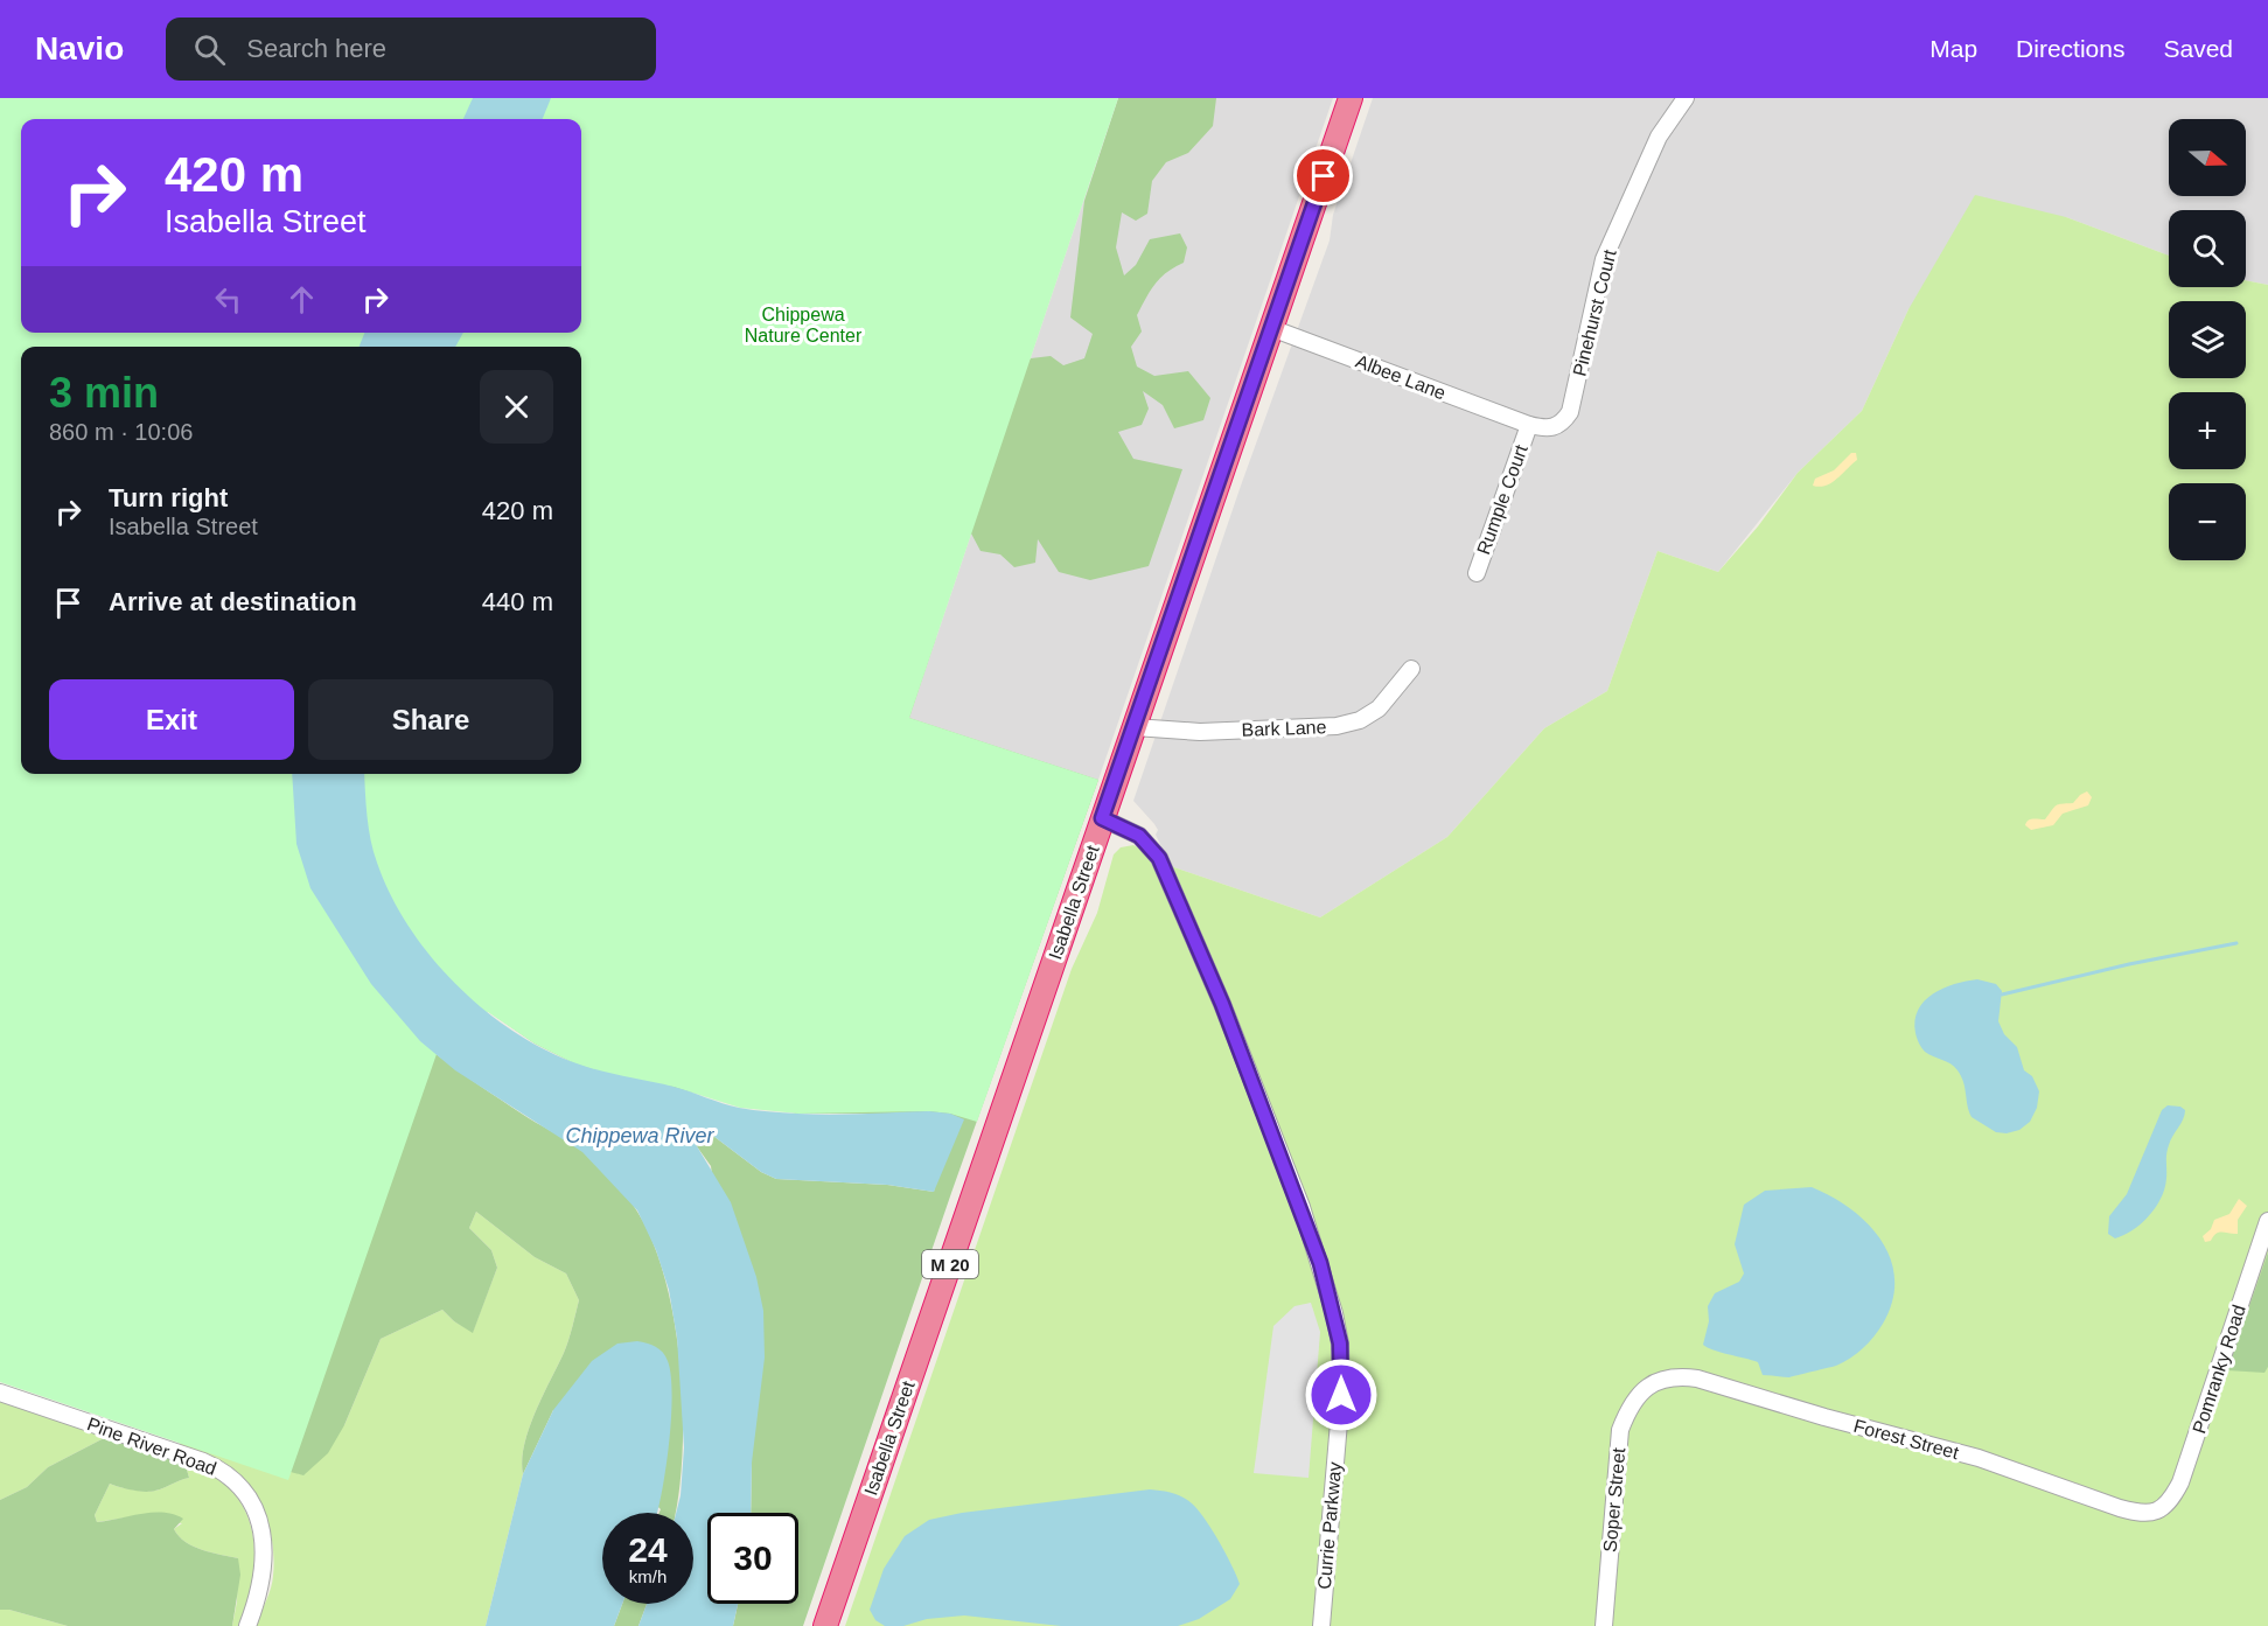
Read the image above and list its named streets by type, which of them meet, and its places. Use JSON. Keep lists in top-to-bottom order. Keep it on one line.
{"streets":{"highway":["Isabella Street","M 20"],"street":["Pinehurst Court","Albee Lane","Rumple Court","Bark Lane","Pomranky Road","Forest Street","Pine River Road","Soper Street","Currie Parkway"]},"crossings":[["Pinehurst Court","Albee Lane"],["Pinehurst Court","Rumple Court"],["Albee Lane","Rumple Court"],["Albee Lane","Isabella Street"],["Bark Lane","Isabella Street"],["Isabella Street","Currie Parkway"],["Pomranky Road","Forest Street"],["Forest Street","Soper Street"]],"water":["Chippewa River"],"parks":["Chippewa Nature Center"],"north":"right","page":{"header":"Navio","search":"Search here","nav":["Map","Directions","Saved"],"map_buttons":["+","−"],"turn":["420 m","Isabella Street"],"heading":["3 min","860 m · 10:06"],"list":[{"name":"Turn right","note":"Isabella Street","value":"420 m"},{"name":"Arrive at destination","value":"440 m"}],"buttons":["Exit","Share"],"speed":"24 km/h","limit":"30"}}
